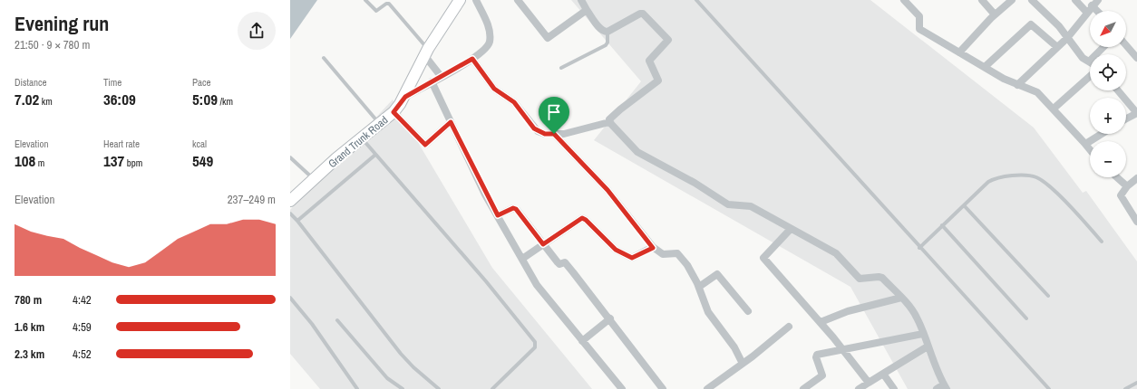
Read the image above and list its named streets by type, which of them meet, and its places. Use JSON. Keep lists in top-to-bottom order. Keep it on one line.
{"streets":{"main road":["Grand Trunk Road"]},"north":"bottom left","page":{"heading":["Evening run","21:50 · 9 × 780 m"],"map_buttons":["+","−"],"stats":[["Distance","7.02 km"],["Time","36:09"],["Pace","5:09 /km"],["Elevation","108 m"],["Heart rate","137 bpm"],["kcal","549"]],"chart":["Elevation","237–249 m"],"list":[{"name":"780 m","note":"4:42"},{"name":"1.6 km","note":"4:59"},{"name":"2.3 km","note":"4:52"}]}}
